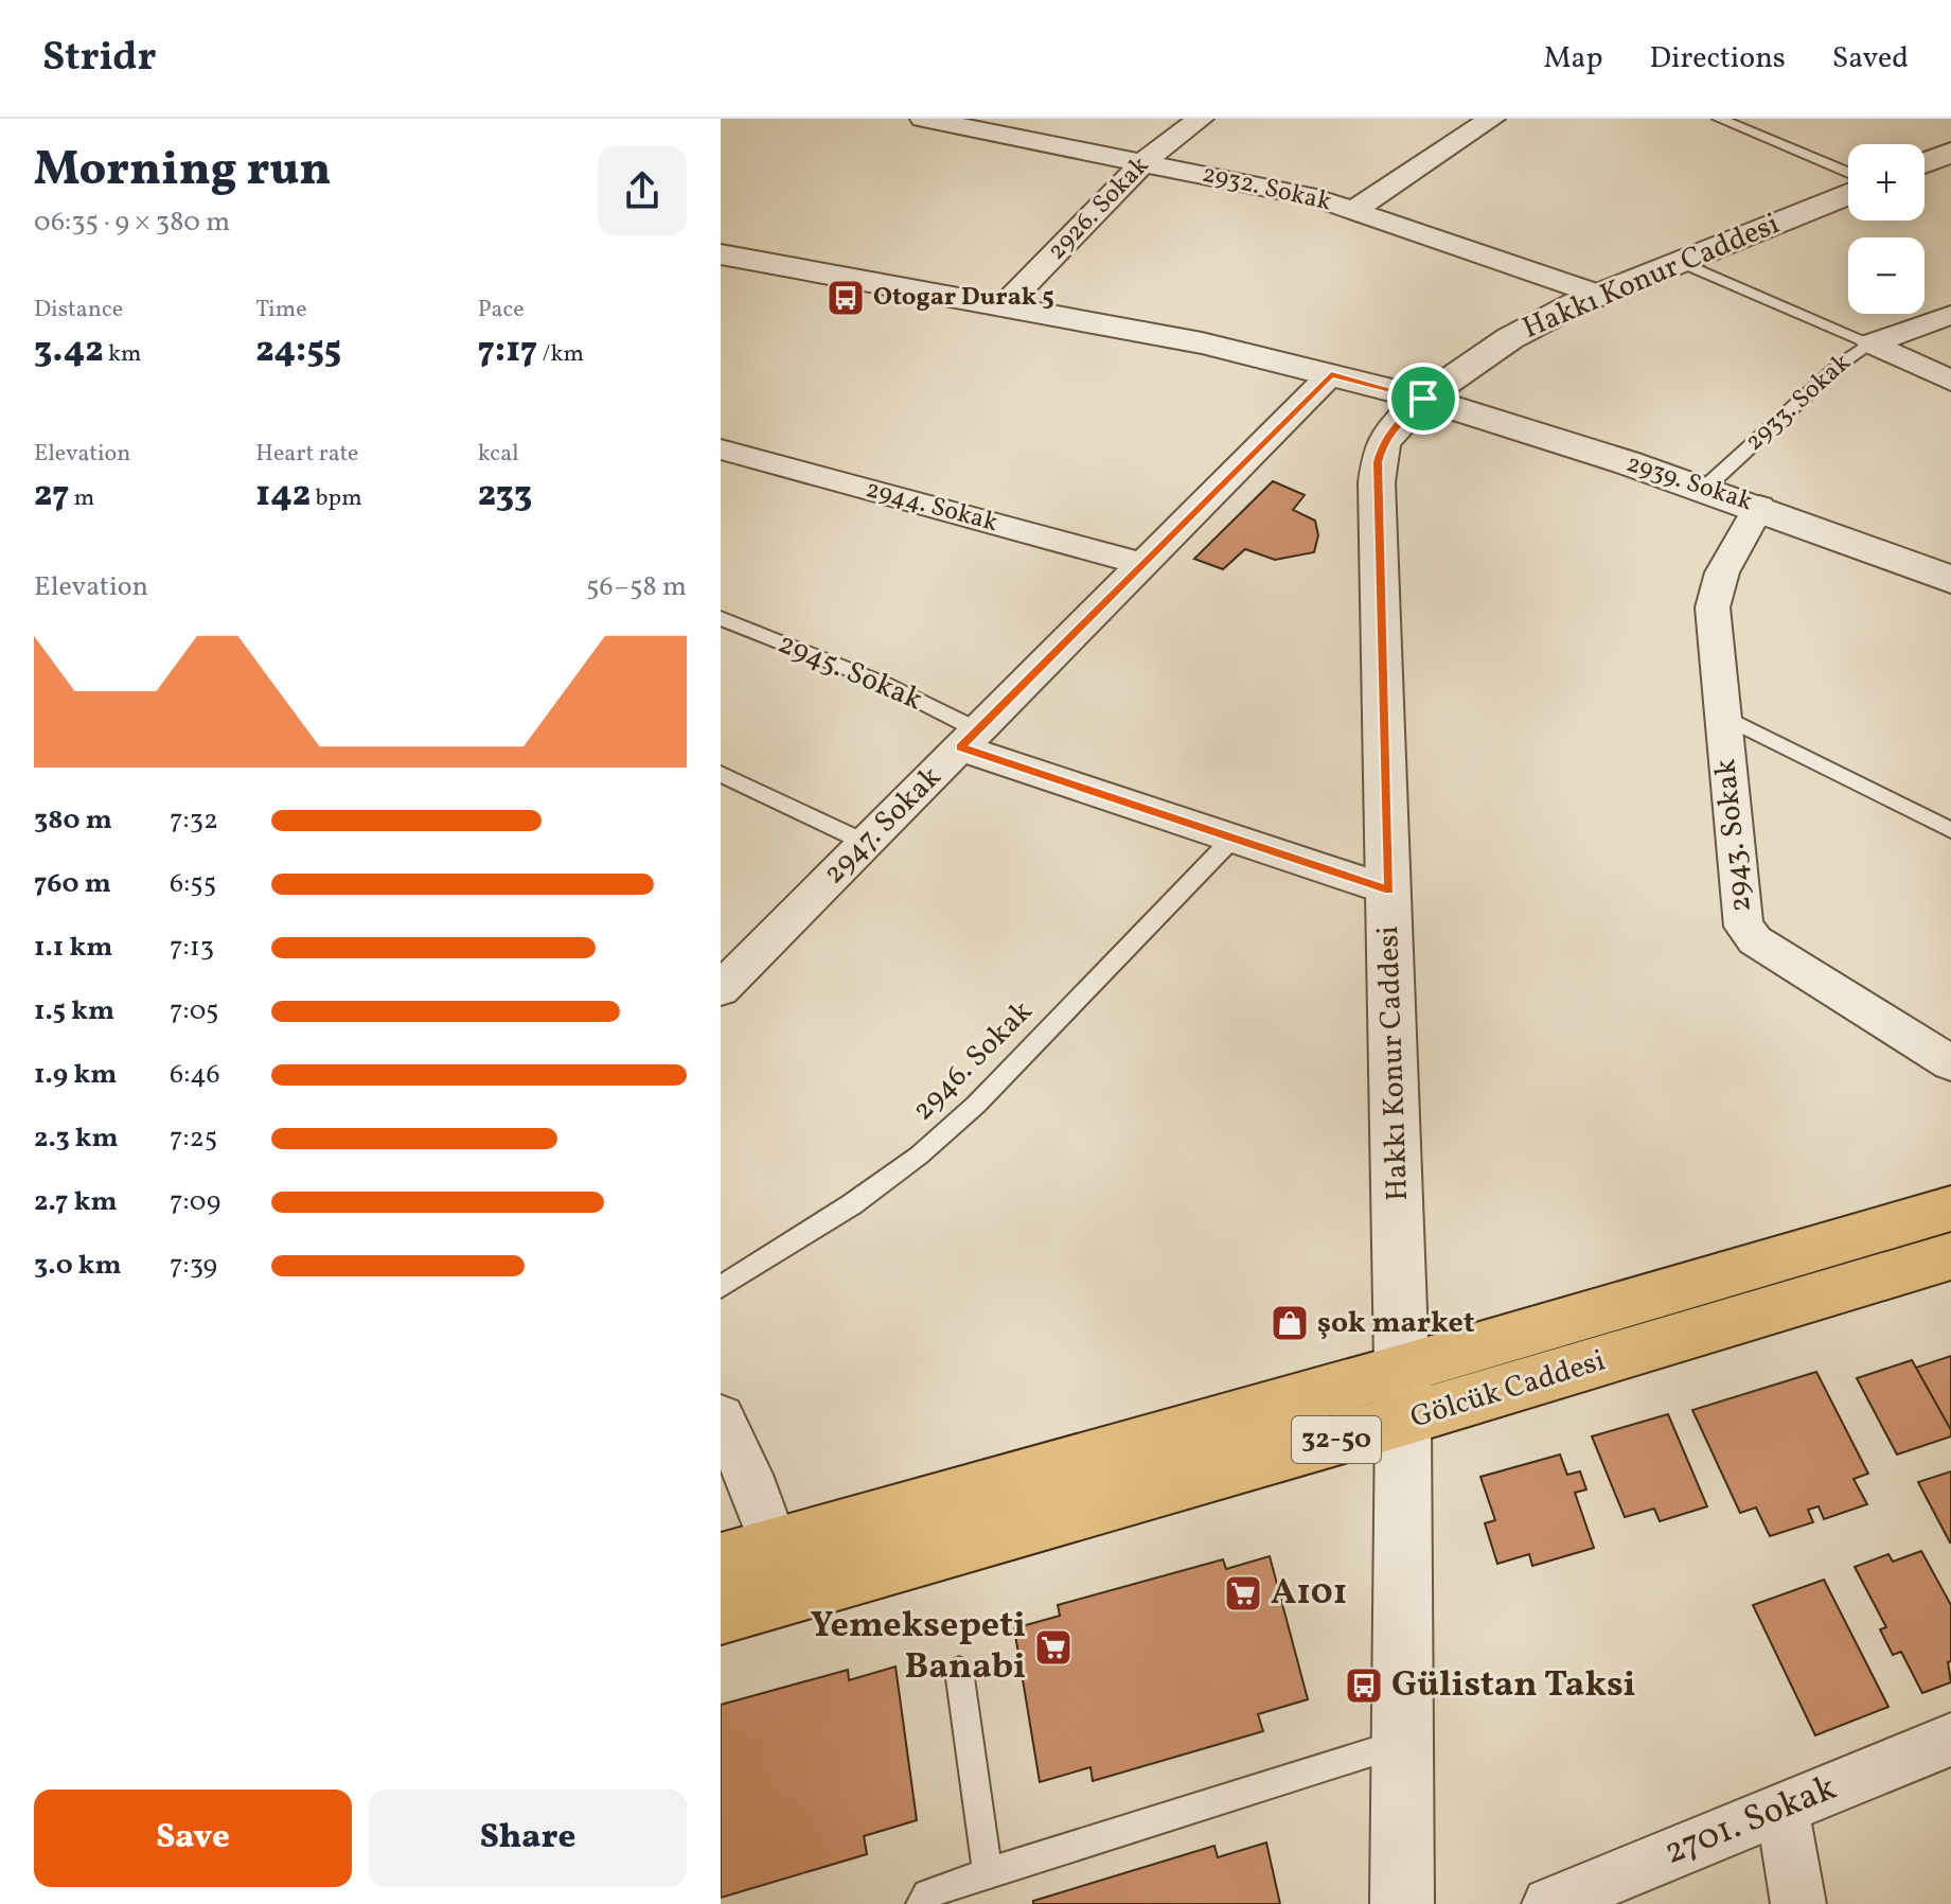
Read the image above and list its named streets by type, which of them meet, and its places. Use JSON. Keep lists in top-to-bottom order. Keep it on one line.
{"streets":{"main road":["Gölcük Caddesi","32-50"],"street":["2932. Sokak","2926. Sokak","Hakkı Konur Caddesi","2933. Sokak","2939. Sokak","2944. Sokak","2945. Sokak","2947. Sokak","2943. Sokak","2701. Sokak"],"lane":["2946. Sokak"]},"crossings":[["2932. Sokak","2926. Sokak"],["2932. Sokak","Hakkı Konur Caddesi"],["2926. Sokak","2939. Sokak"],["Hakkı Konur Caddesi","2939. Sokak"],["Hakkı Konur Caddesi","2945. Sokak"],["Hakkı Konur Caddesi","Gölcük Caddesi"],["2933. Sokak","2939. Sokak"],["2939. Sokak","2947. Sokak"],["2939. Sokak","2943. Sokak"],["2944. Sokak","2947. Sokak"],["2945. Sokak","2947. Sokak"],["2945. Sokak","2946. Sokak"]],"places":{"bus stop":["Otogar Durak 5","Gülistan Taksi"],"shop":["şok market"],"supermarket":["A101","Yemeksepeti Banabi"]},"page":{"header":"Stridr","nav":["Map","Directions","Saved"],"heading":["Morning run","06:35 · 9 × 380 m"],"map_buttons":["+","−"],"stats":[["Distance","3.42 km"],["Time","24:55"],["Pace","7:17 /km"],["Elevation","27 m"],["Heart rate","142 bpm"],["kcal","233"]],"chart":["Elevation","56–58 m"],"list":[{"name":"380 m","note":"7:32"},{"name":"760 m","note":"6:55"},{"name":"1.1 km","note":"7:13"},{"name":"1.5 km","note":"7:05"},{"name":"1.9 km","note":"6:46"},{"name":"2.3 km","note":"7:25"},{"name":"2.7 km","note":"7:09"},{"name":"3.0 km","note":"7:39"}],"buttons":["Save","Share"]}}
